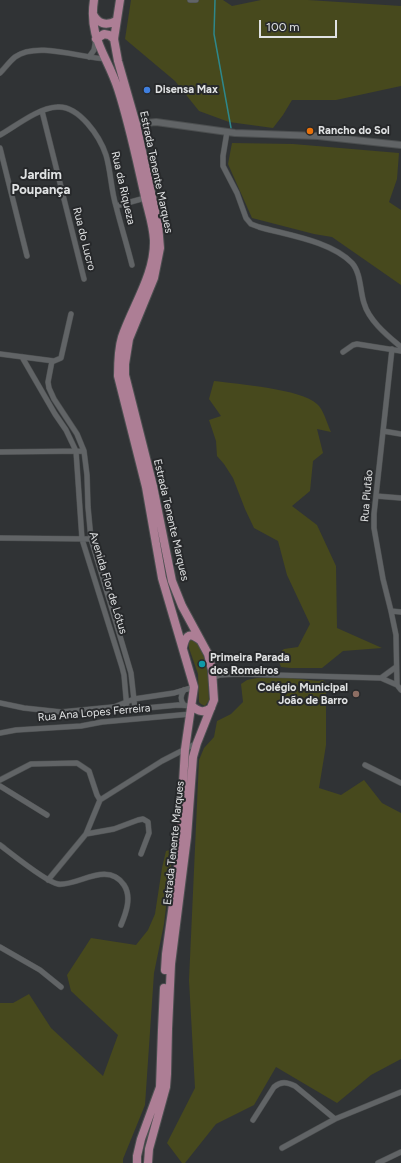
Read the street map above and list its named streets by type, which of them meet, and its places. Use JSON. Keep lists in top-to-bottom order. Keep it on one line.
{"streets":{"main road":["Estrada Tenente Marques"],"street":["Rua da Riqueza","Rua do Lucro","Rua Plutão","Avenida Flor de Lótus","Rua Ana Lopes Ferreira"]},"crossings":[["Estrada Tenente Marques","Rua Ana Lopes Ferreira"],["Rua da Riqueza","Rua do Lucro"]],"districts":["Jardim Poupança"],"places":["Disensa Max","Rancho do Sol","Primeira Parada dos Romeiros","Colégio Municipal João de Barro"],"scale_bar":"100 m"}
